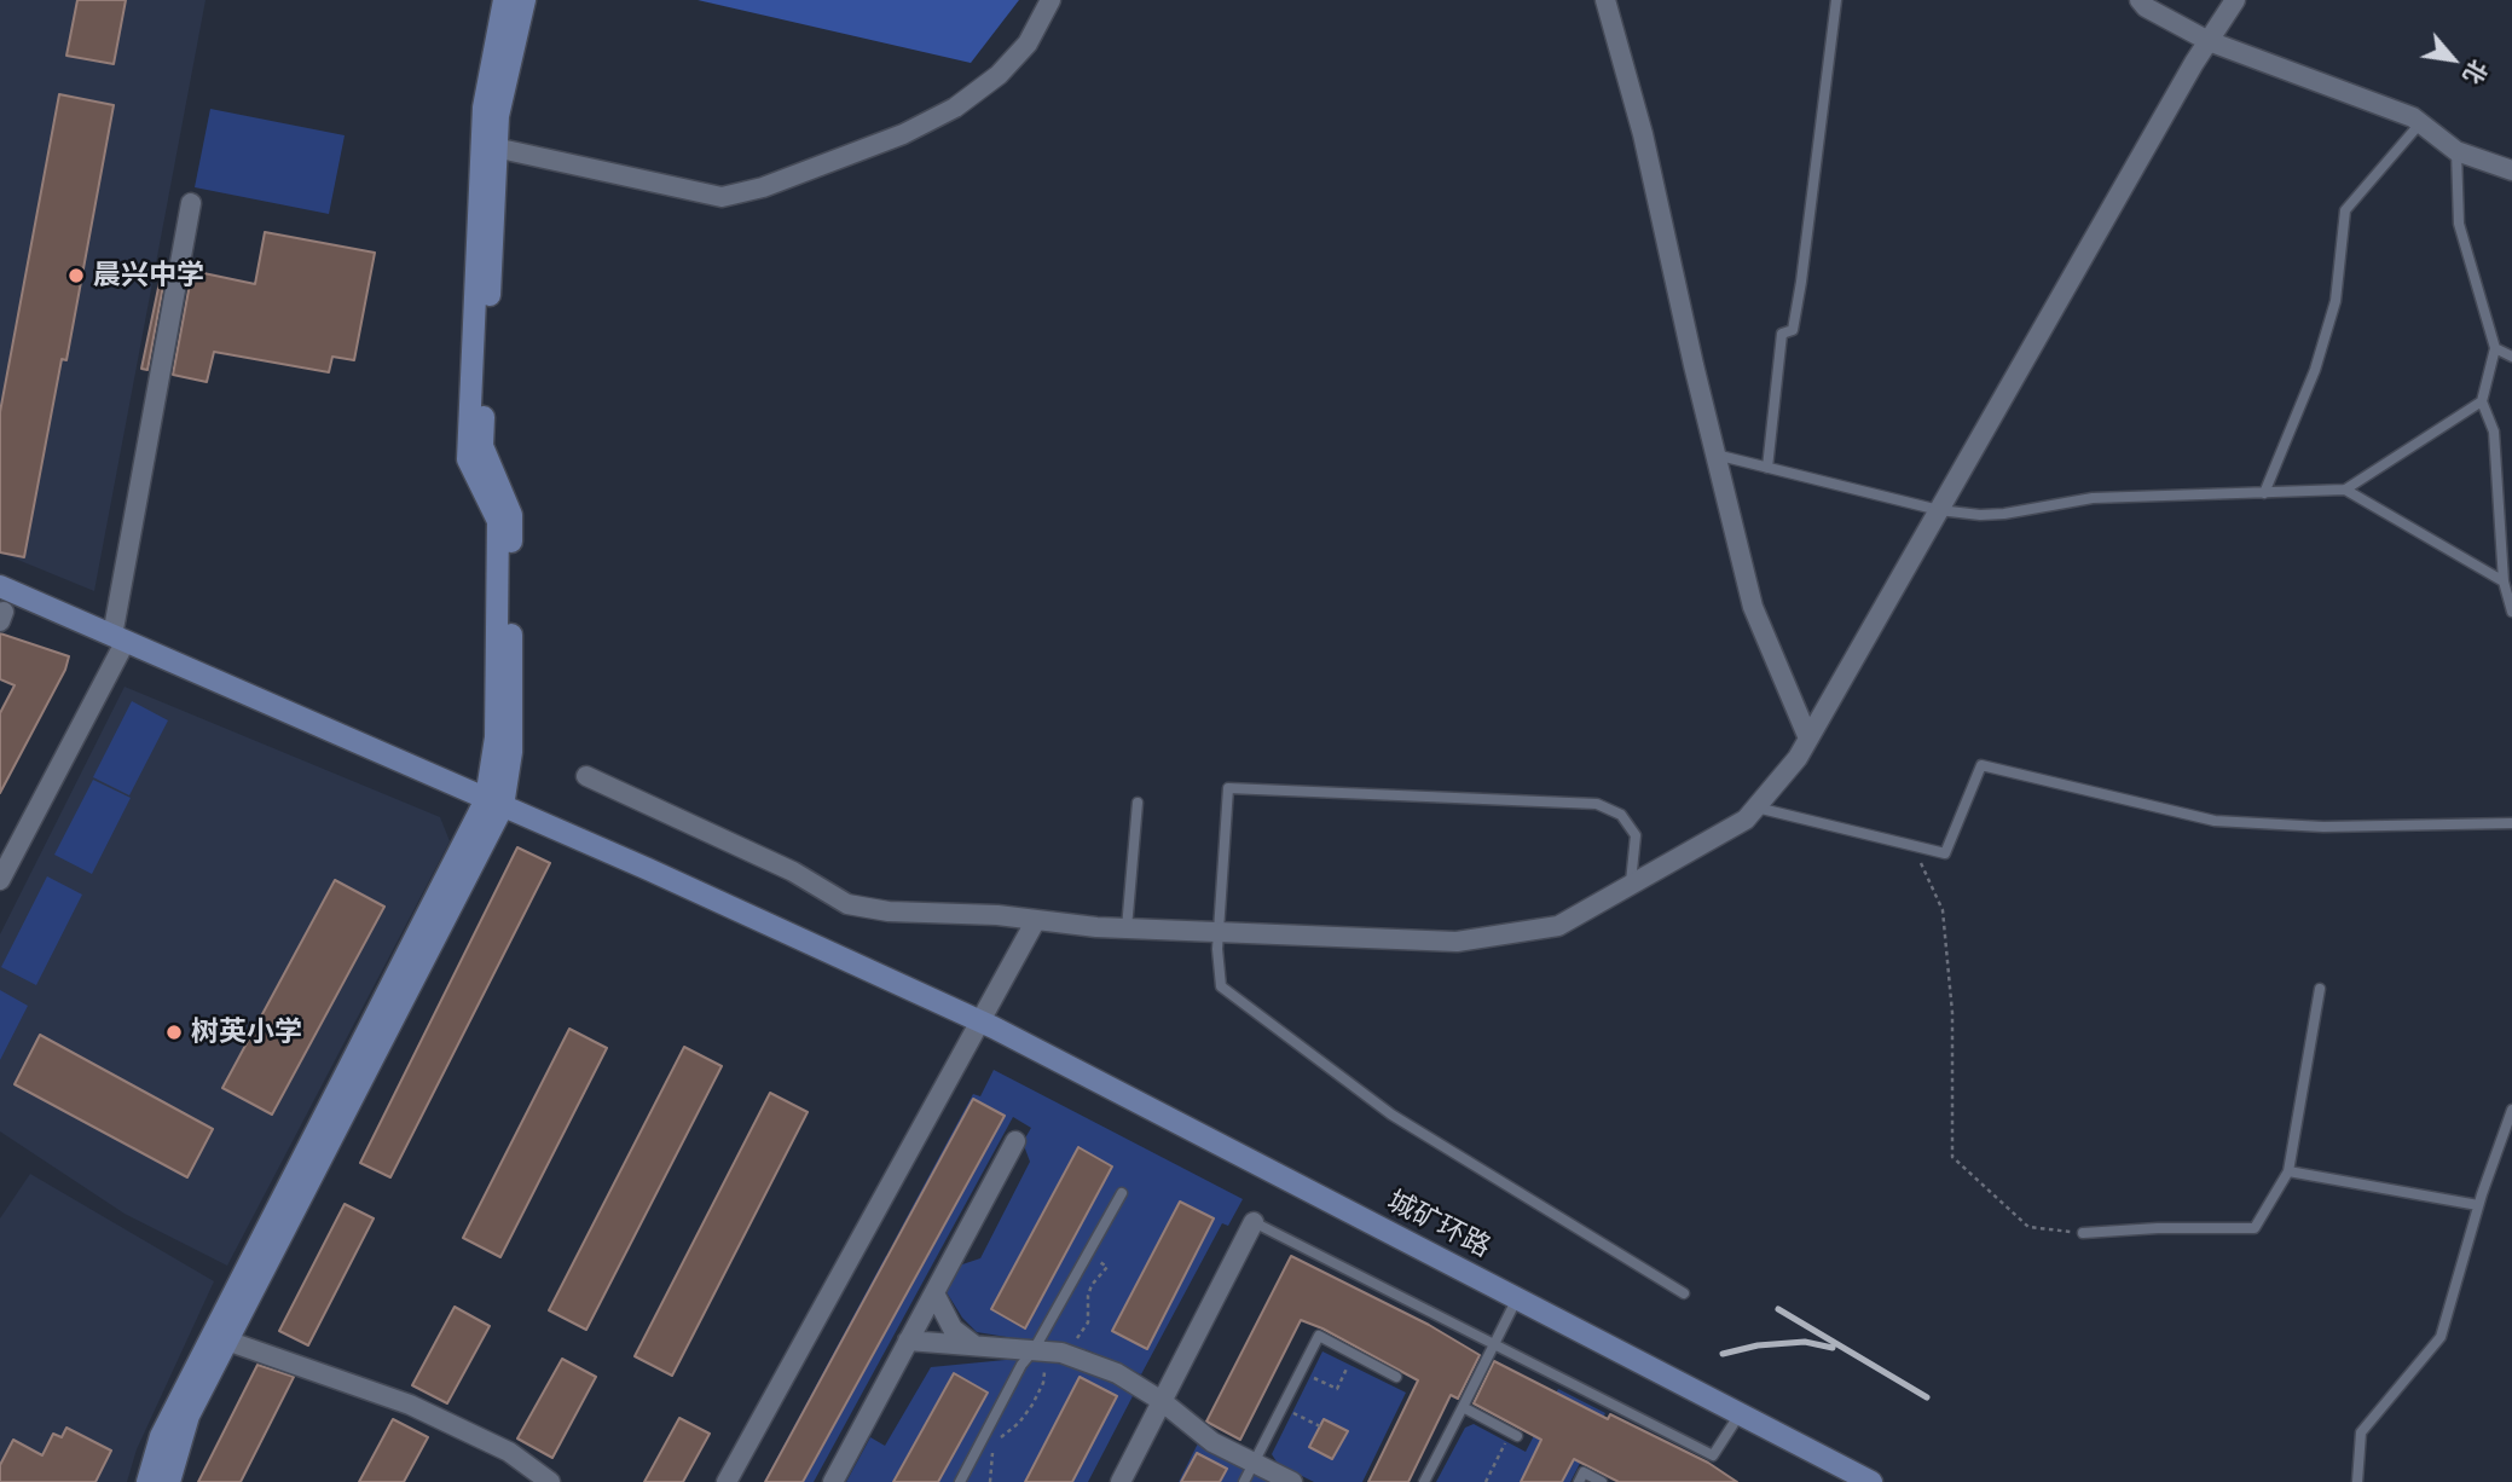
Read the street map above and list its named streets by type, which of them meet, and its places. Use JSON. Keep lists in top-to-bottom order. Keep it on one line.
{"streets":{"street":["城矿环路"]},"places":["晨兴中学","树英小学"],"north":"bottom right"}
